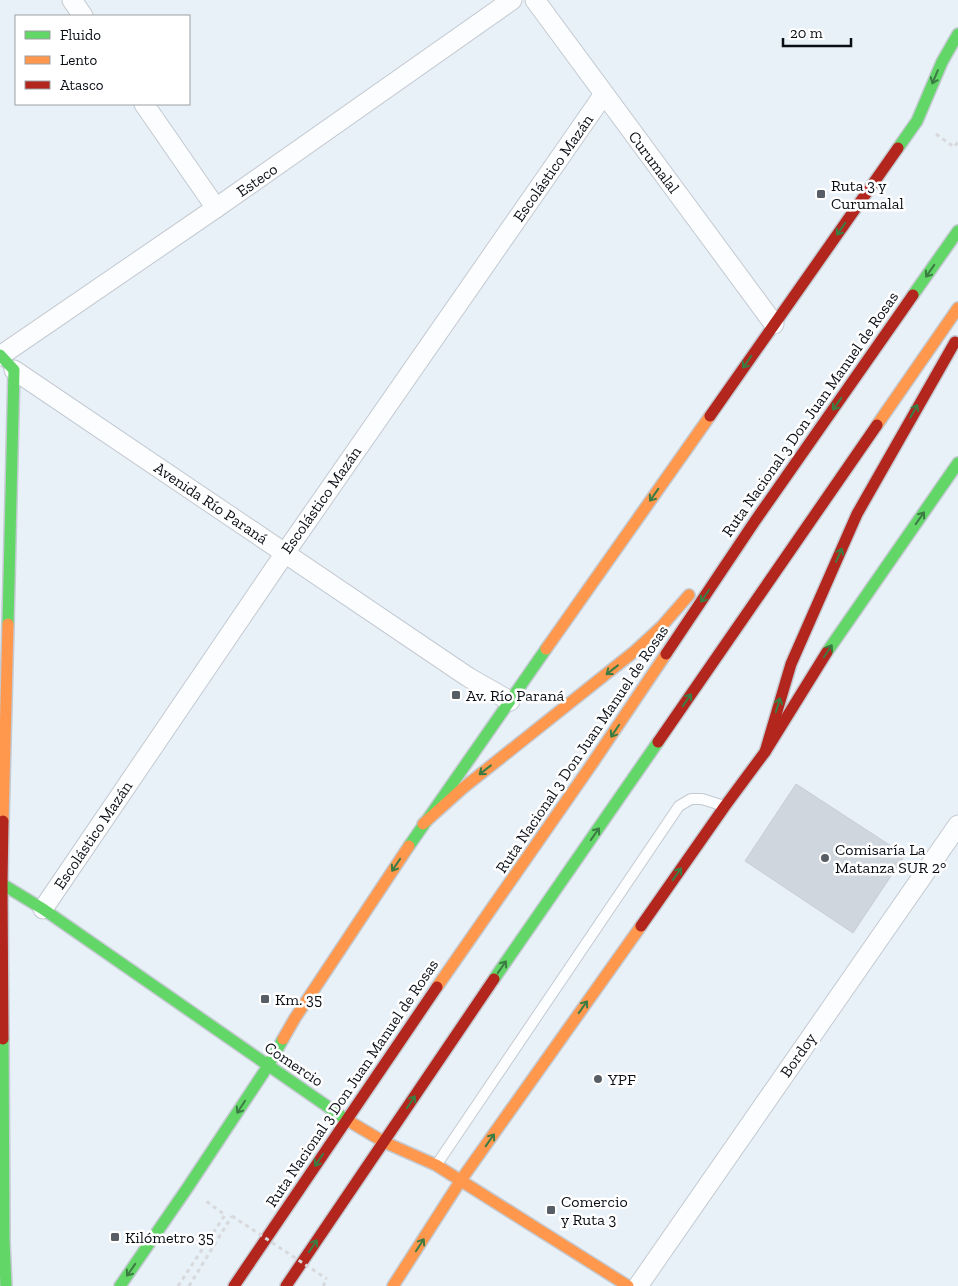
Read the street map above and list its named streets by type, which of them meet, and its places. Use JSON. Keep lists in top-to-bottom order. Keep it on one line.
{"streets":{"main road":["Ruta Nacional 3 Don Juan Manuel de Rosas","Comercio"],"street":["Curumalal","Escolástico Mazán","Esteco","Avenida Río Paraná","Bordoy"]},"crossings":[["Curumalal","Escolástico Mazán"],["Escolástico Mazán","Avenida Río Paraná"],["Escolástico Mazán","Comercio"],["Ruta Nacional 3 Don Juan Manuel de Rosas","Comercio"]],"places":{"transit":["Ruta 3 y Curumalal","Av. Río Paraná","Km. 35","Comercio y Ruta 3","Kilómetro 35"],"other":["Comisaría La Matanza SUR 2°","YPF"]},"legend":["Fluido","Lento","Atasco"],"scale_bar":"20 m"}
